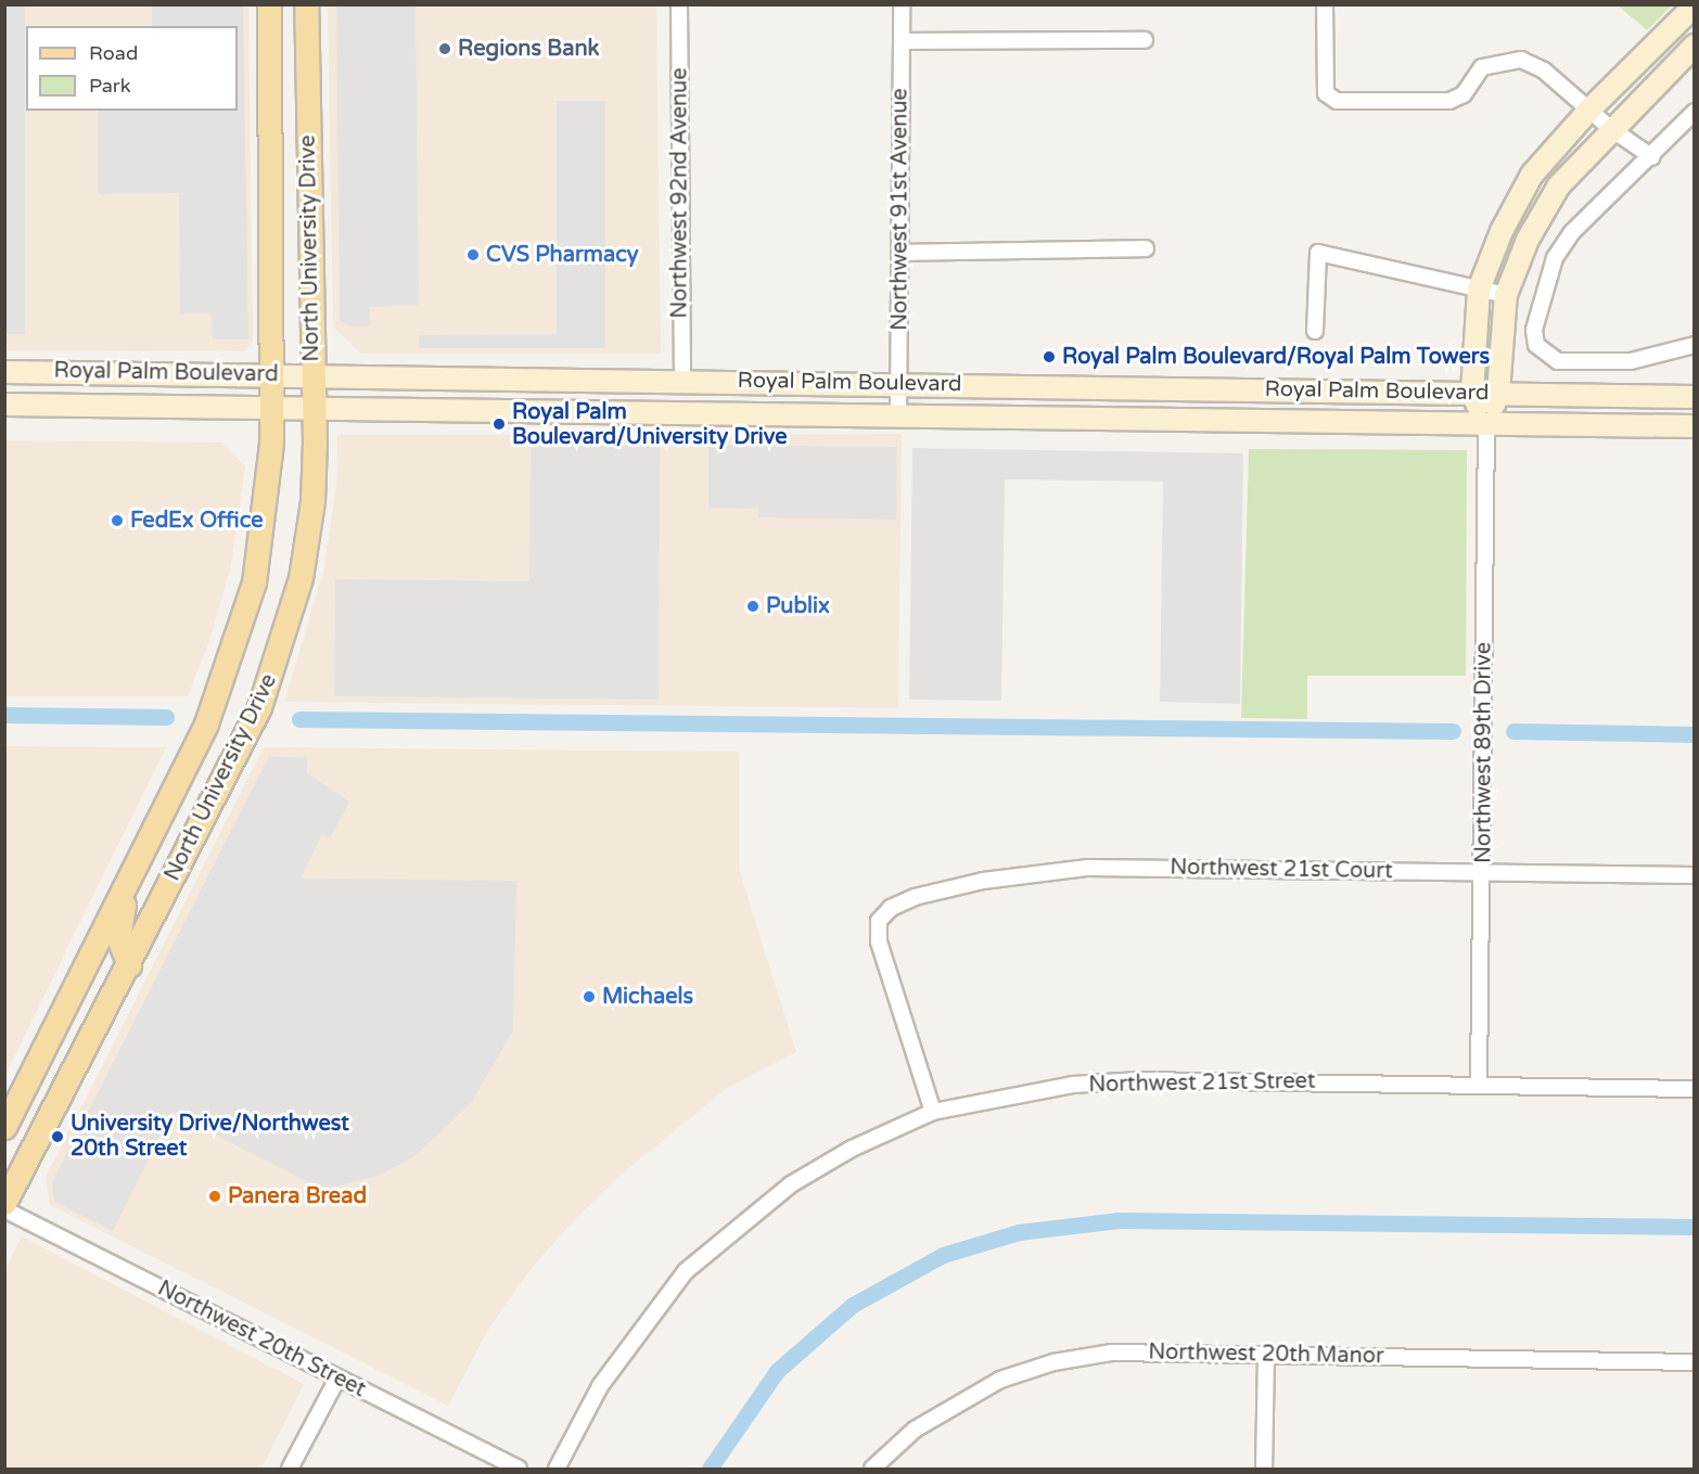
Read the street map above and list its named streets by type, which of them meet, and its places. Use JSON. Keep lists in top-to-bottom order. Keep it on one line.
{"streets":{"main road":["North University Drive","Royal Palm Boulevard","Northwest 89th Drive"],"street":["Northwest 92nd Avenue","Northwest 91st Avenue","Northwest 21st Court","Northwest 21st Street","Northwest 20th Street","Northwest 20th Manor"]},"crossings":[["Northwest 92nd Avenue","Royal Palm Boulevard"],["Northwest 91st Avenue","Royal Palm Boulevard"],["North University Drive","Royal Palm Boulevard"],["Royal Palm Boulevard","Northwest 89th Drive"],["Northwest 89th Drive","Northwest 21st Court"],["Northwest 89th Drive","Northwest 21st Street"],["Northwest 21st Court","Northwest 21st Street"]],"places":["Regions Bank","CVS Pharmacy","Royal Palm Boulevard/Royal Palm Towers","Royal Palm Boulevard/University Drive","FedEx Office","Publix","Michaels","University Drive/Northwest 20th Street","Panera Bread"],"legend":["Road","Park"]}
